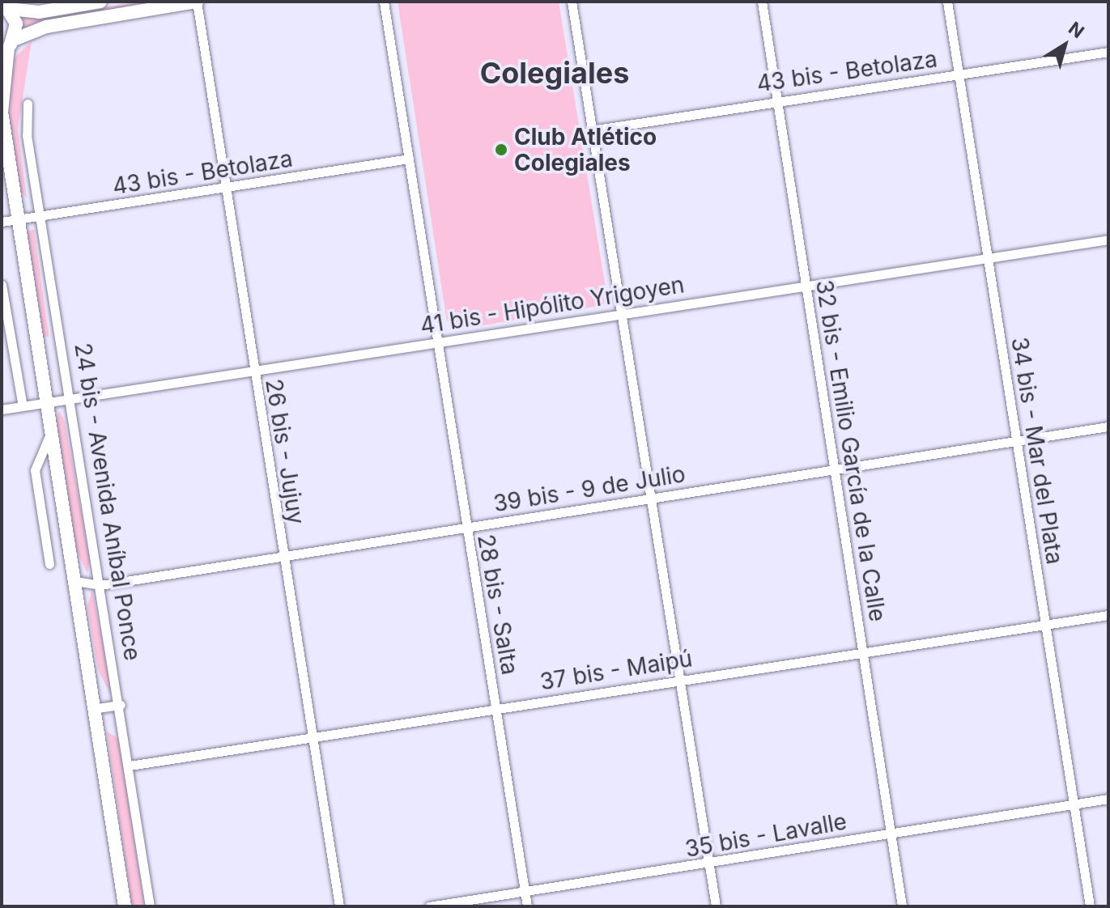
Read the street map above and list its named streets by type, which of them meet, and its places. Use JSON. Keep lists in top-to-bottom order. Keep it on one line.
{"streets":{"main road":["24 bis - Avenida Aníbal Ponce"],"street":["43 bis - Betolaza","41 bis - Hipólito Yrigoyen","32 bis - Emilio García de la Calle","34 bis - Mar del Plata","26 bis - Jujuy","39 bis - 9 de Julio","28 bis - Salta","37 bis - Maipú","35 bis - Lavalle"]},"crossings":[["43 bis - Betolaza","32 bis - Emilio García de la Calle"],["43 bis - Betolaza","34 bis - Mar del Plata"],["43 bis - Betolaza","26 bis - Jujuy"],["43 bis - Betolaza","24 bis - Avenida Aníbal Ponce"],["43 bis - Betolaza","28 bis - Salta"],["41 bis - Hipólito Yrigoyen","32 bis - Emilio García de la Calle"],["41 bis - Hipólito Yrigoyen","34 bis - Mar del Plata"],["41 bis - Hipólito Yrigoyen","26 bis - Jujuy"],["41 bis - Hipólito Yrigoyen","24 bis - Avenida Aníbal Ponce"],["41 bis - Hipólito Yrigoyen","28 bis - Salta"],["32 bis - Emilio García de la Calle","39 bis - 9 de Julio"],["32 bis - Emilio García de la Calle","37 bis - Maipú"],["32 bis - Emilio García de la Calle","35 bis - Lavalle"],["34 bis - Mar del Plata","39 bis - 9 de Julio"],["34 bis - Mar del Plata","37 bis - Maipú"],["34 bis - Mar del Plata","35 bis - Lavalle"],["26 bis - Jujuy","39 bis - 9 de Julio"],["26 bis - Jujuy","37 bis - Maipú"],["39 bis - 9 de Julio","24 bis - Avenida Aníbal Ponce"],["39 bis - 9 de Julio","28 bis - Salta"],["24 bis - Avenida Aníbal Ponce","37 bis - Maipú"],["28 bis - Salta","37 bis - Maipú"],["28 bis - Salta","35 bis - Lavalle"]],"districts":["Colegiales"],"places":["Club Atlético Colegiales"],"north":"top right"}
